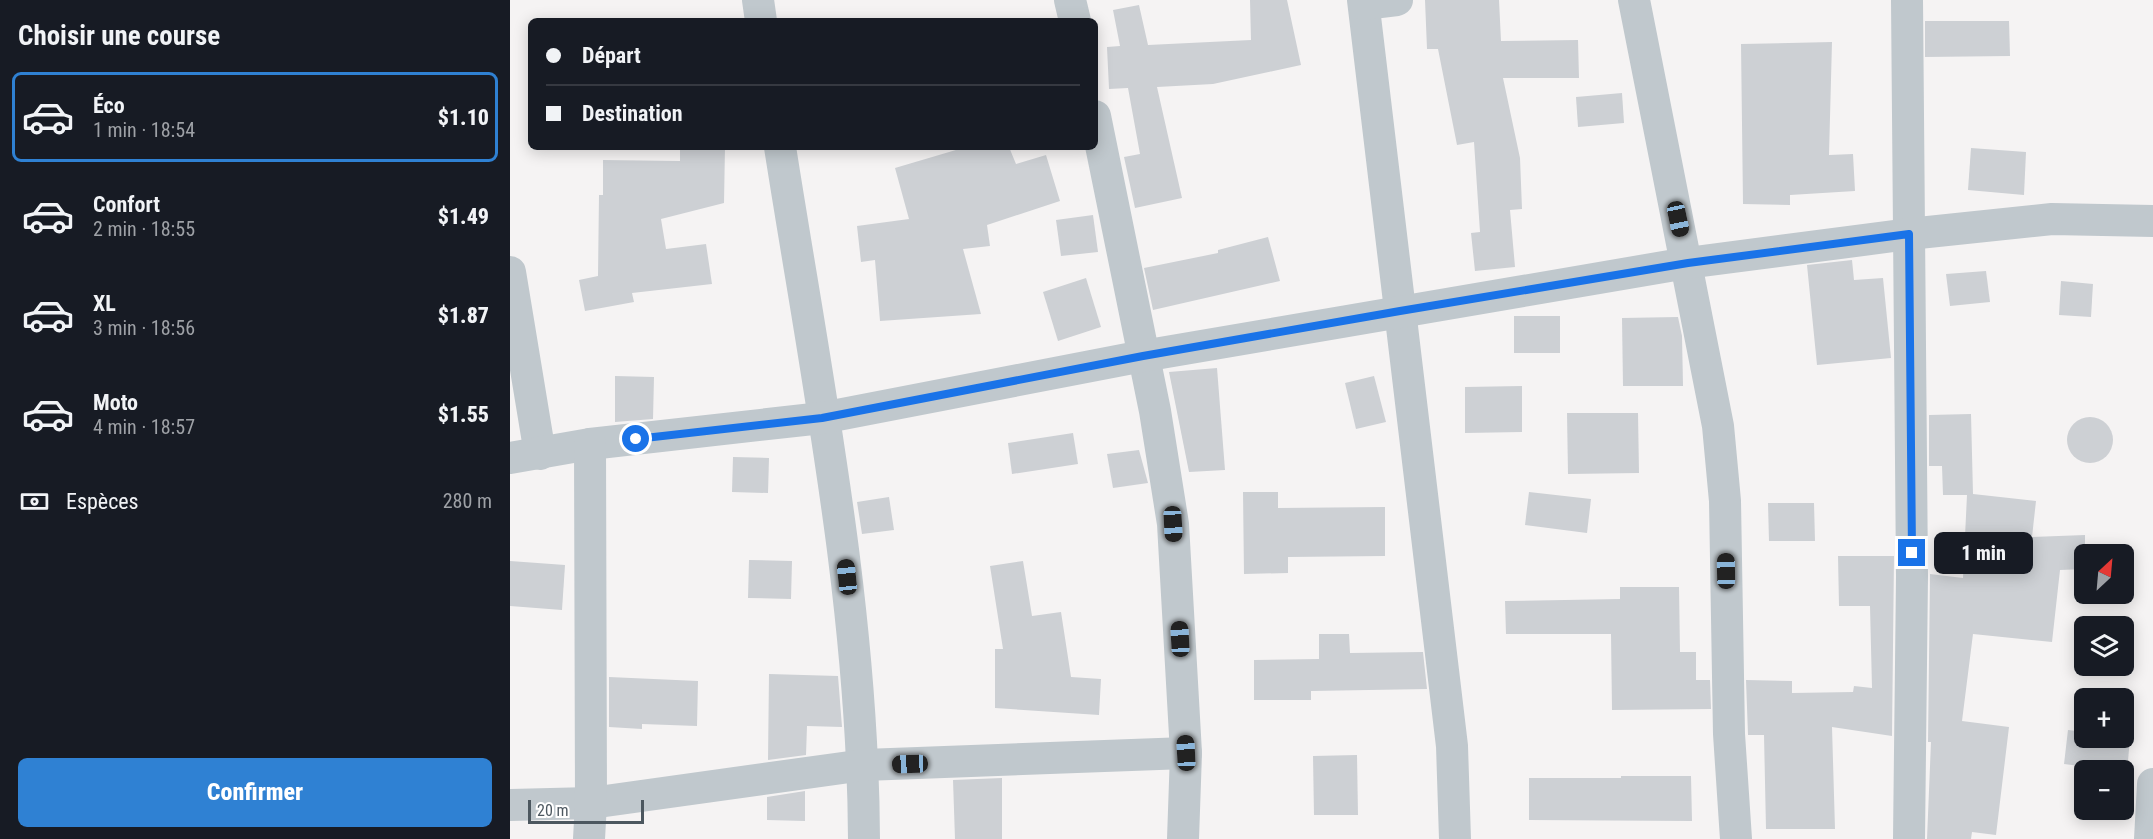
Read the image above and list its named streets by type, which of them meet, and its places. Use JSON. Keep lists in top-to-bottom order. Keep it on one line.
{"scale_bar":"20 m","north":"top right","page":{"heading":"Choisir une course","banner":["Départ","Destination"],"list":[{"name":"Éco","note":"1 min · 18:54","value":"$1.10"},{"name":"Confort","note":"2 min · 18:55","value":"$1.49"},{"name":"XL","note":"3 min · 18:56","value":"$1.87"},{"name":"Moto","note":"4 min · 18:57","value":"$1.55"}],"pay":["Espèces","280 m"],"bubble":"1 min","map_buttons":["+","−"],"buttons":"Confirmer","scale":"20 m"}}
